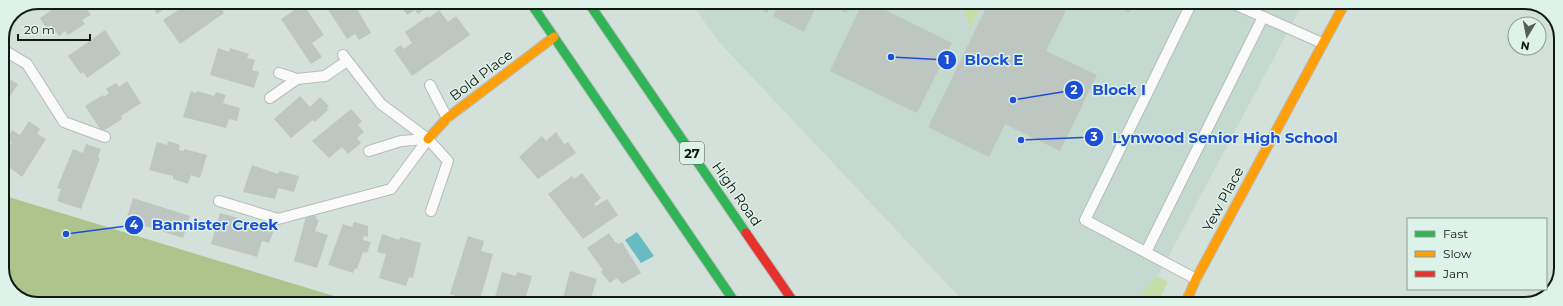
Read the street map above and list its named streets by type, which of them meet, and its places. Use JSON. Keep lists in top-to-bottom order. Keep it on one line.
{"streets":{"main road":["Bold Place","27","High Road","Yew Place"]},"places":["Block E","Block I","Lynwood Senior High School","Bannister Creek"],"legend":["Fast","Slow","Jam"],"scale_bar":"20 m","north":"bottom"}
